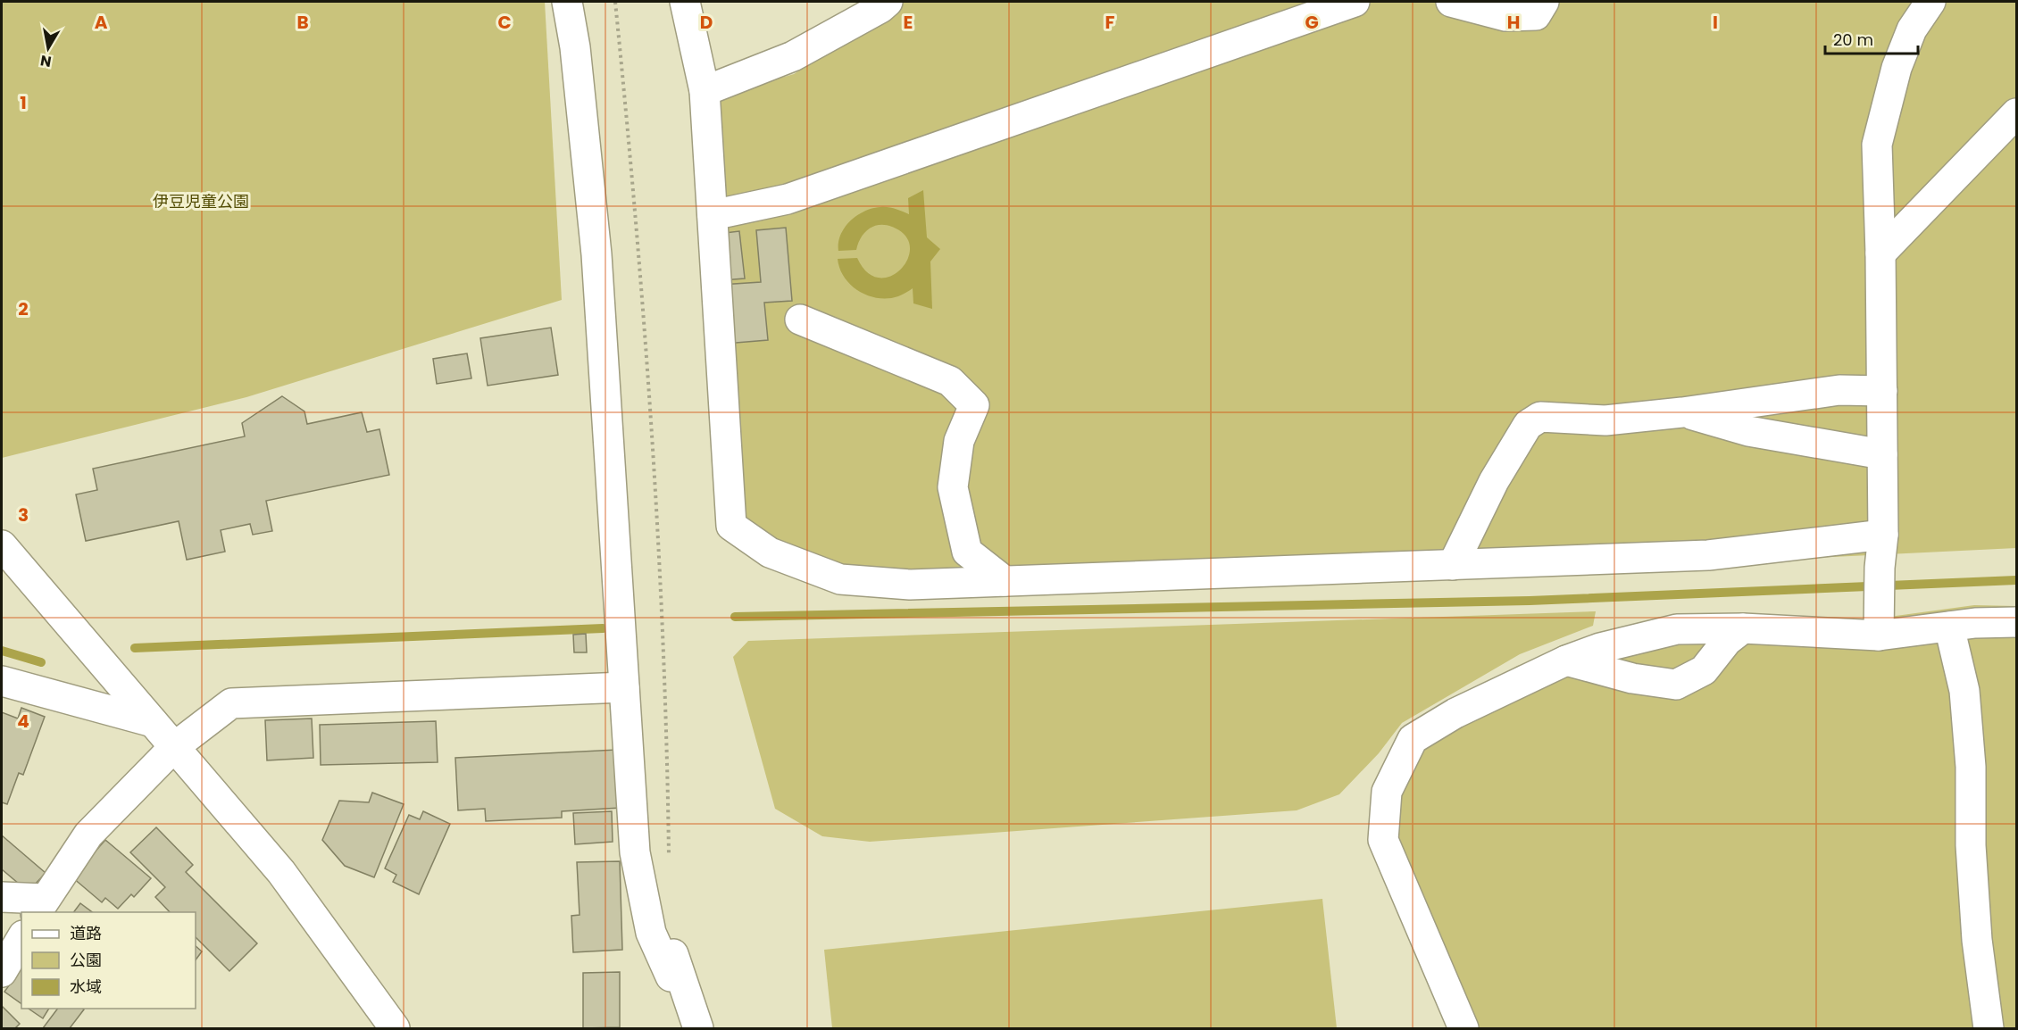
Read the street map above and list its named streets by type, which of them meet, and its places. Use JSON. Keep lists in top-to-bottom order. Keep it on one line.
{"parks":["伊豆児童公園"],"legend":["道路","公園","水域"],"scale_bar":"20 m","north":"bottom","grid":{"columns":["A","B","C","D","E","F","G","H","I"],"rows":["1","2","3","4"]}}
